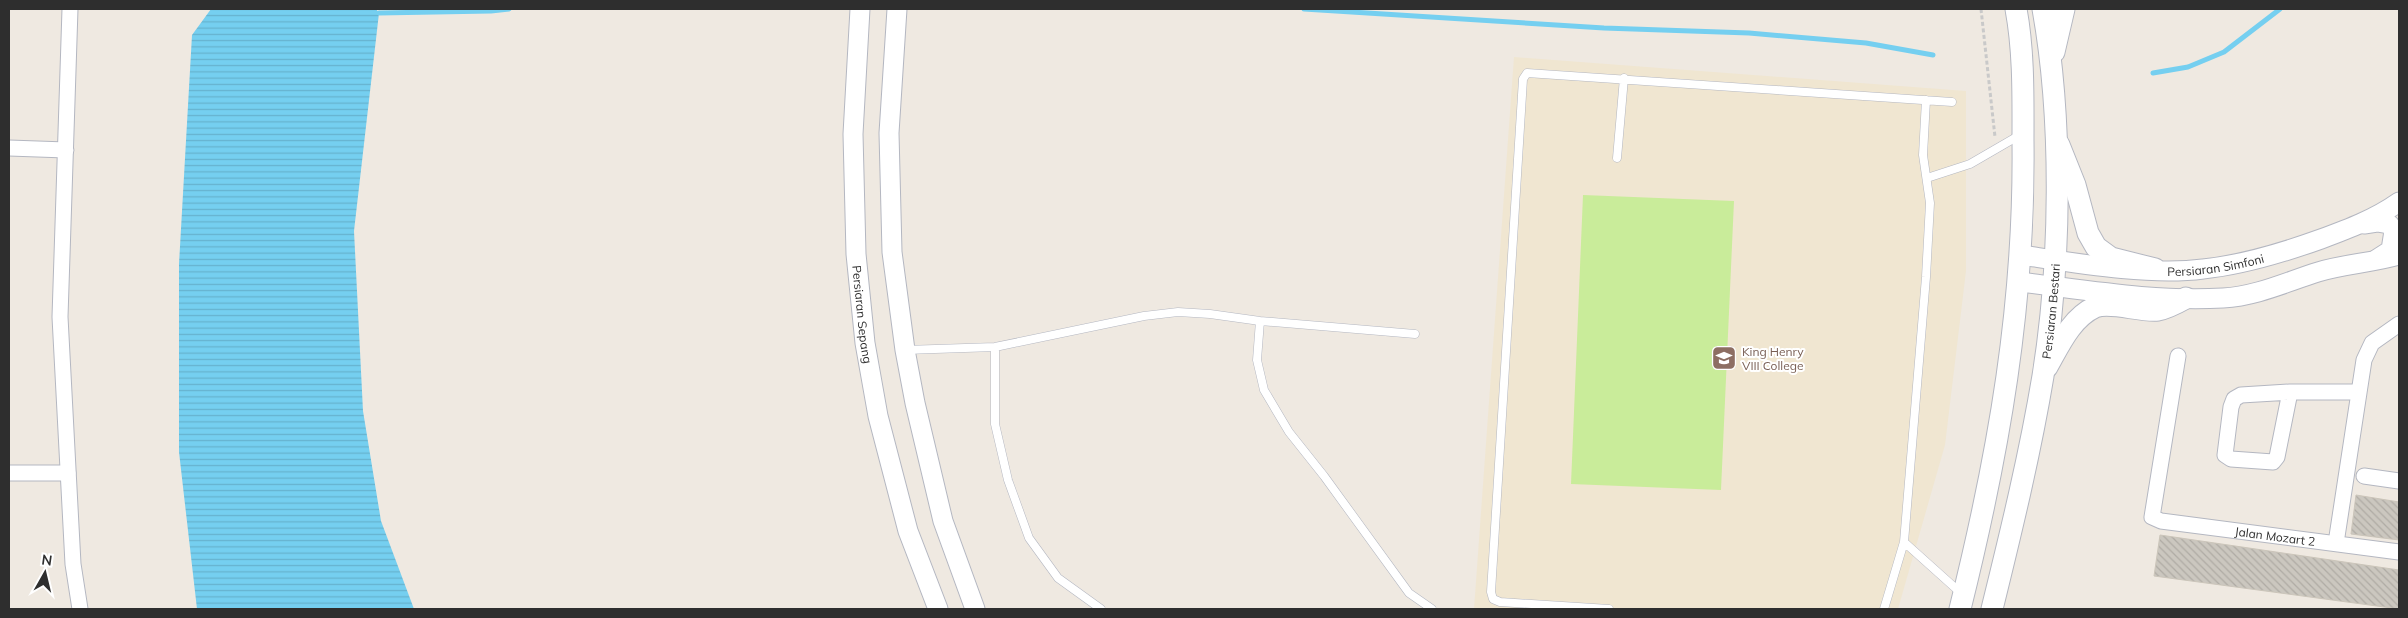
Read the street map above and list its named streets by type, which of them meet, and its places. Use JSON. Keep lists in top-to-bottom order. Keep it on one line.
{"streets":{"main road":["Persiaran Bestari"],"street":["Persiaran Simfoni","Persiaran Sepang","Jalan Mozart 2"]},"crossings":[["Persiaran Simfoni","Persiaran Bestari"]],"places":{"school or university":["King Henry VIII College"]},"north":"top"}
